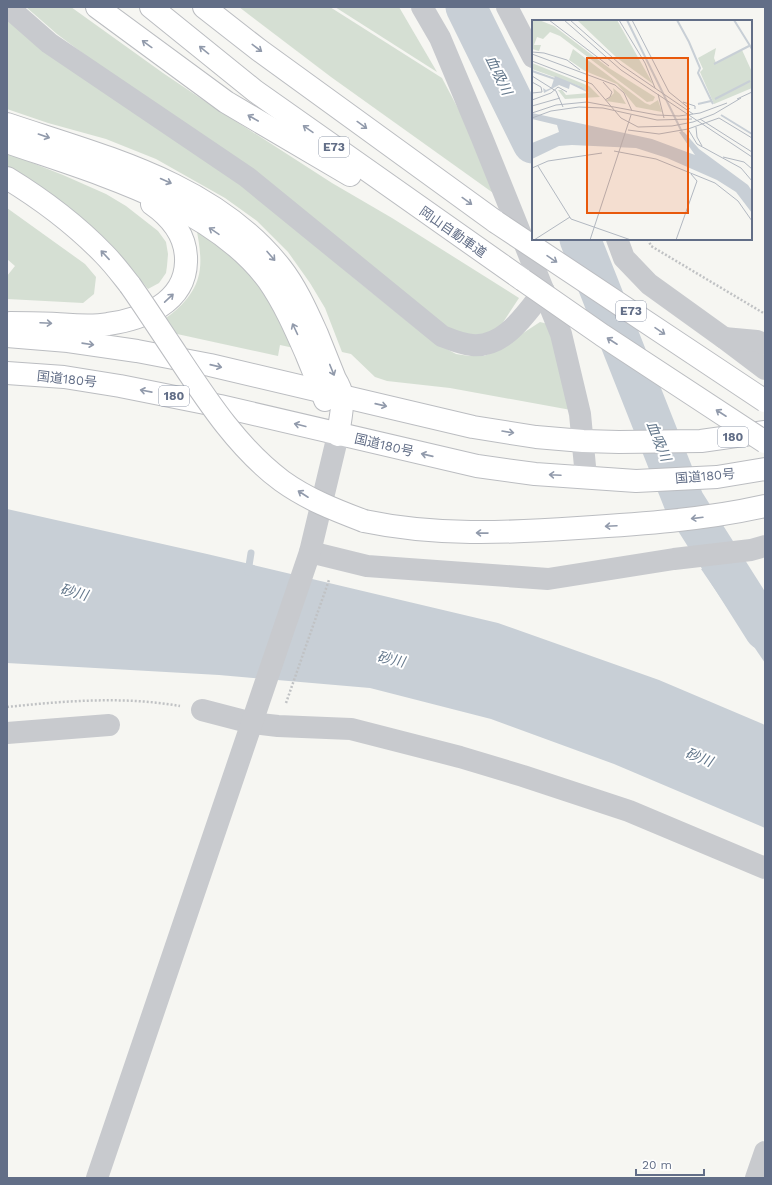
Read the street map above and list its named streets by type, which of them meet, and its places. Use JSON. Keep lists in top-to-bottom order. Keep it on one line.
{"streets":{"highway":["E73","岡山自動車道","国道180号","180"]},"water":["血吸川","砂川"],"scale_bar":"20 m"}
